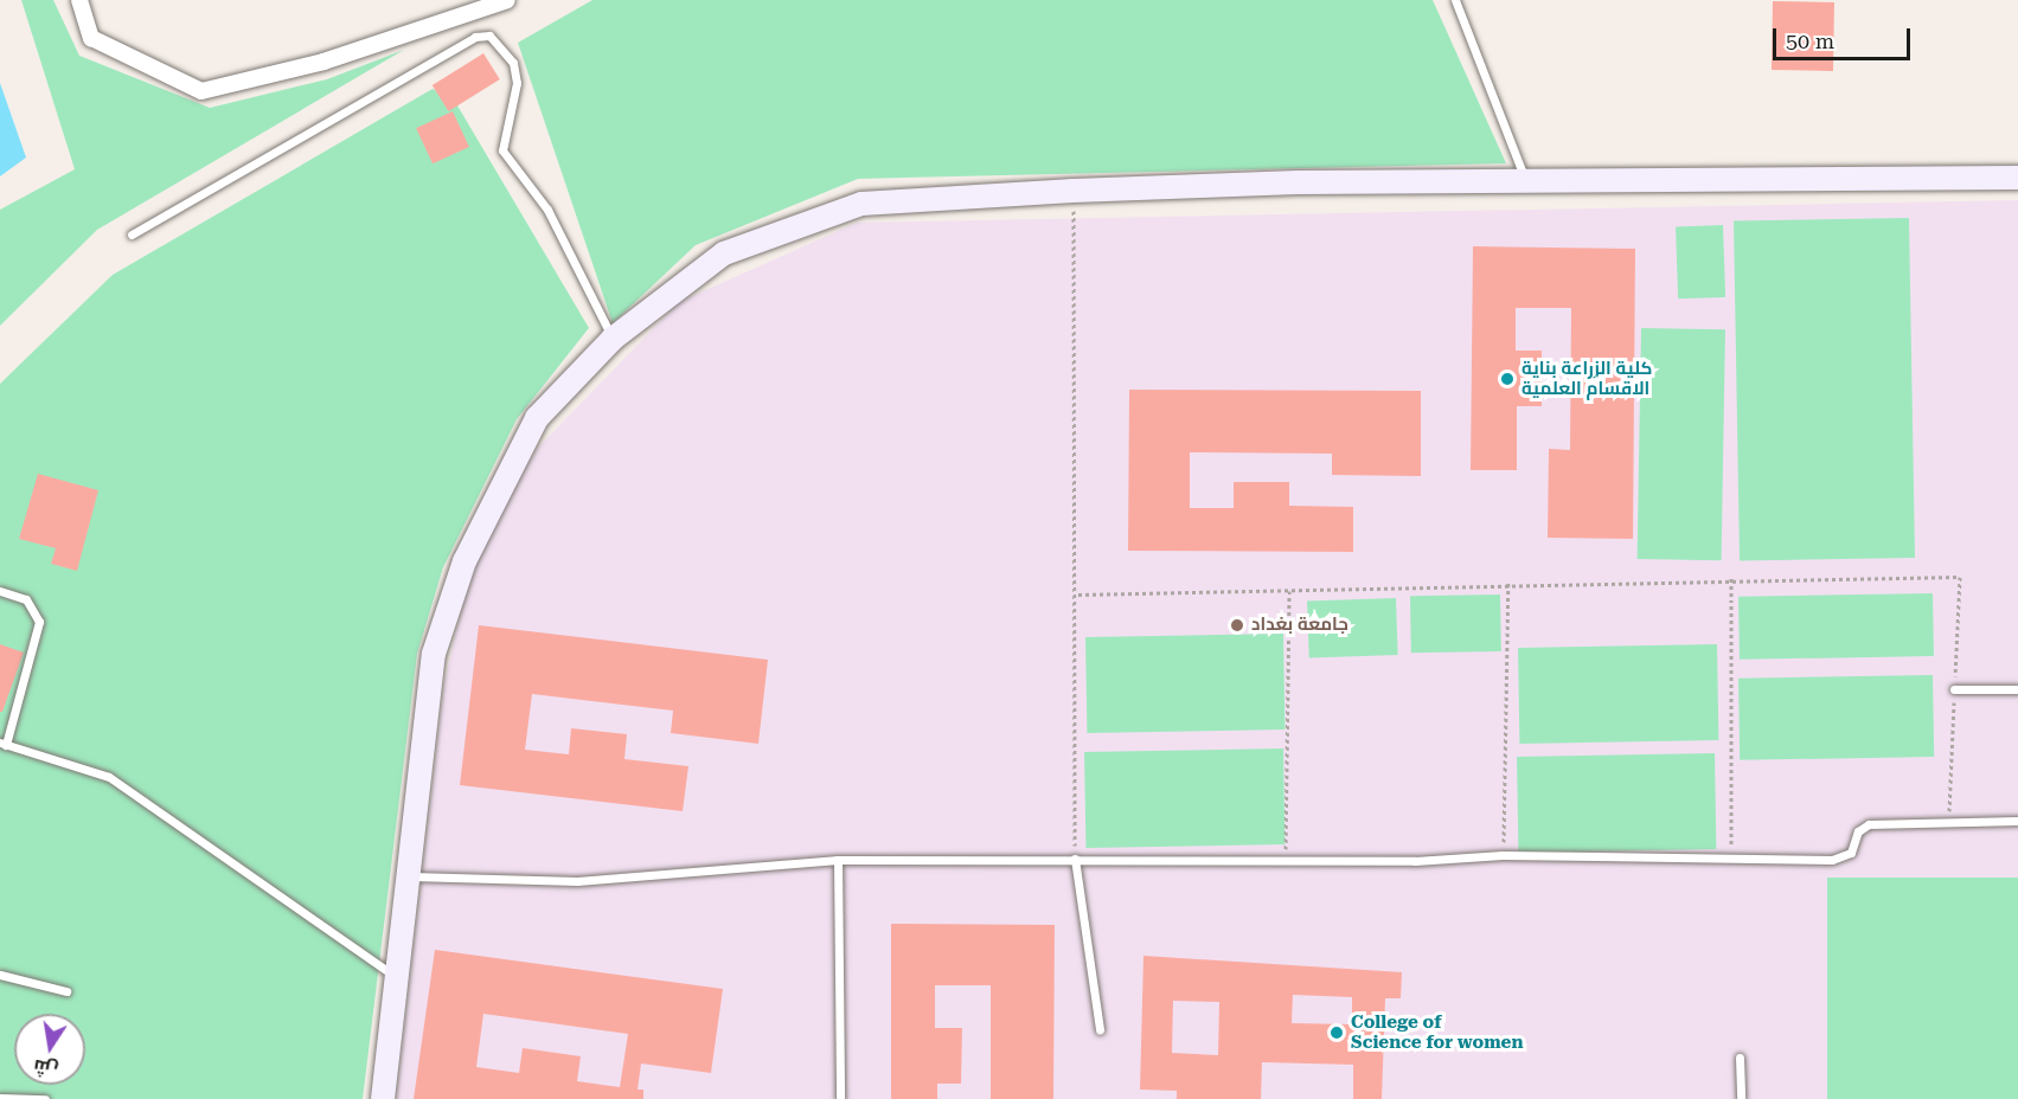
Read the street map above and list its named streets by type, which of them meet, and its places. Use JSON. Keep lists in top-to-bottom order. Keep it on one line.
{"places":["كلية الزراعة بناية الاقسام العلمية","جامعة بغداد","College of Science for women"],"scale_bar":"50 m","north":"bottom"}
